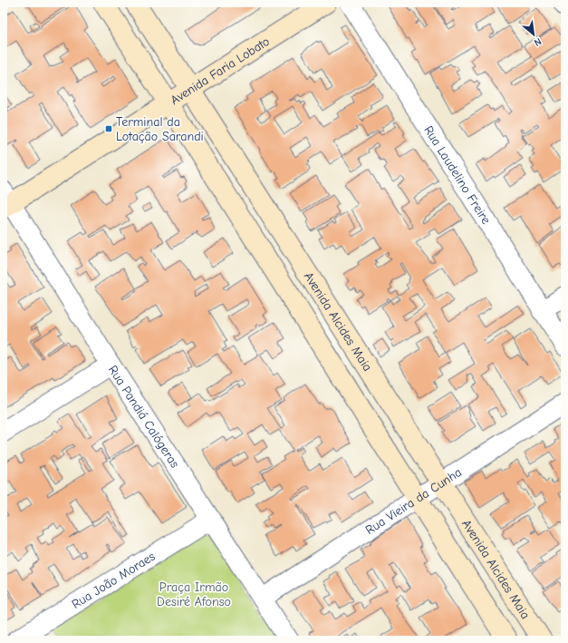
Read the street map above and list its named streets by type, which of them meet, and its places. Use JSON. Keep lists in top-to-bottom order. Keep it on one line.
{"streets":{"street":["Avenida Faria Lobato","Rua Laudelino Freire","Avenida Alcides Maia","Rua Pandiá Calógeras","Rua Vieira da Cunha","Rua João Moraes"]},"crossings":[["Avenida Faria Lobato","Avenida Alcides Maia"],["Avenida Faria Lobato","Rua Pandiá Calógeras"],["Avenida Alcides Maia","Rua Vieira da Cunha"],["Rua Pandiá Calógeras","Rua Vieira da Cunha"],["Rua Pandiá Calógeras","Rua João Moraes"]],"parks":["Praça Irmão Desiré Afonso"],"places":{"transit":["Terminal da Lotação Sarandi"]},"north":"bottom right"}
